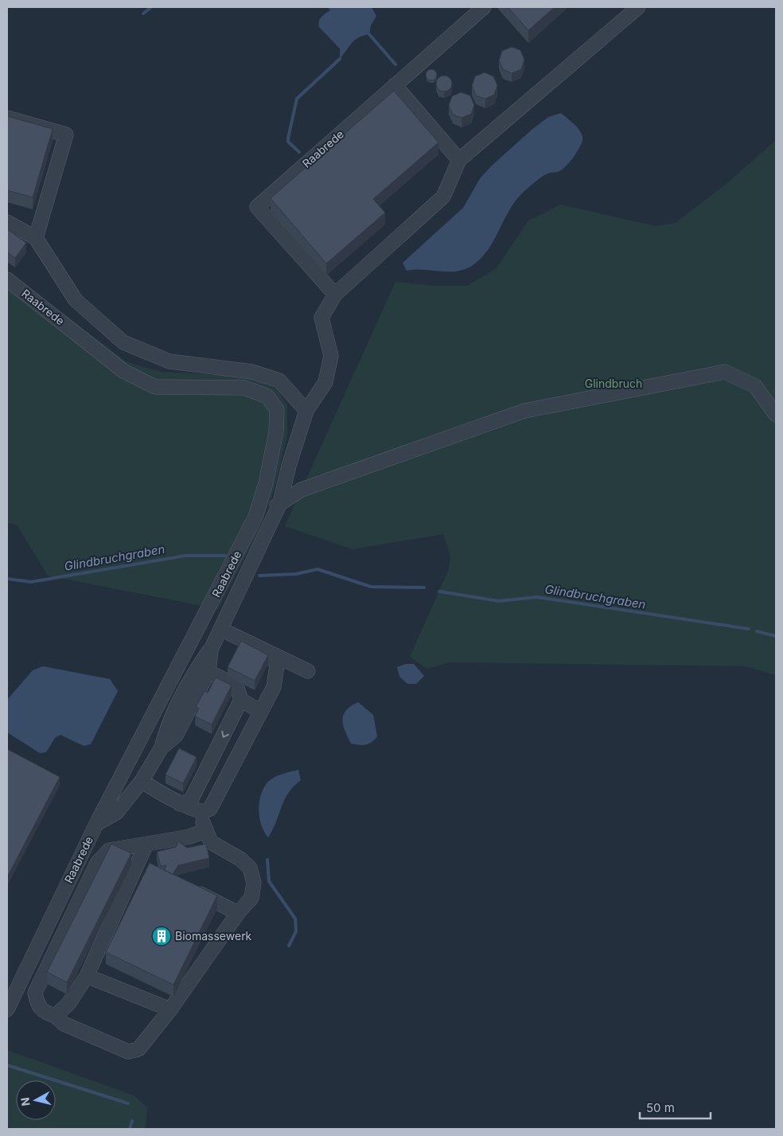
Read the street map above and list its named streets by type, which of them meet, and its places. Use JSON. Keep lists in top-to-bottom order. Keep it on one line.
{"streets":{"street":["Raabrede"]},"water":["Glindbruchgraben"],"parks":["Glindbruch"],"places":{"building":["Biomassewerk"]},"scale_bar":"50 m","north":"left"}
